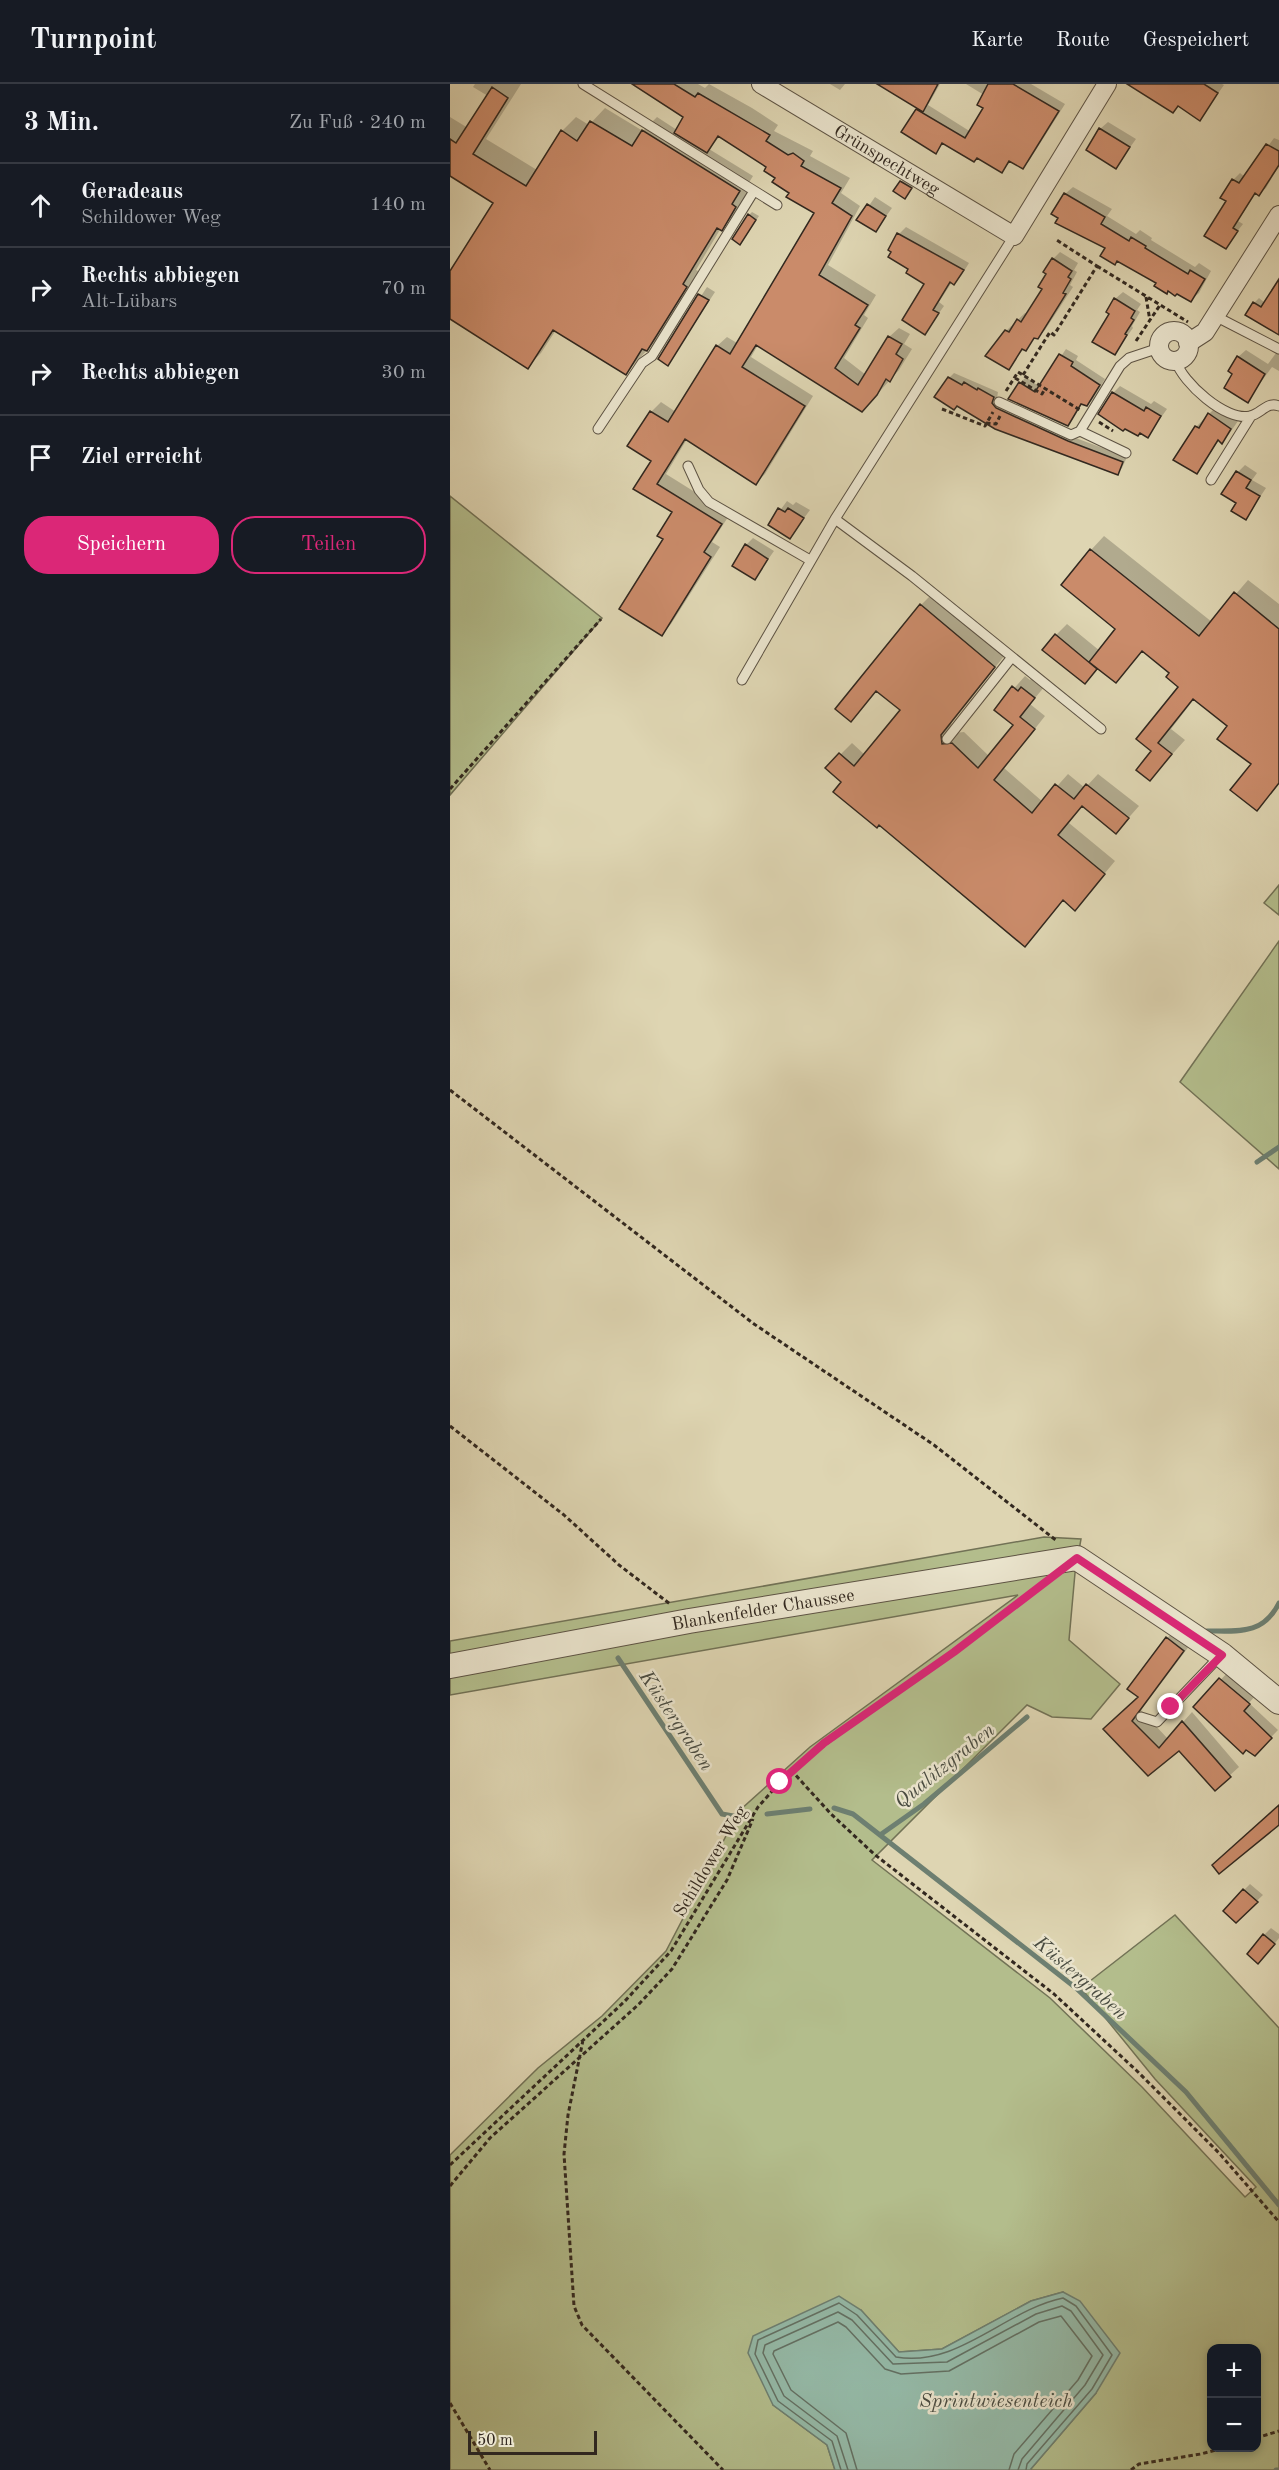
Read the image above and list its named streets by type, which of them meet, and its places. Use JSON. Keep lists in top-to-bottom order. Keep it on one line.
{"streets":{"street":["Grünspechtweg","Blankenfelder Chaussee"],"path":["Schildower Weg"]},"water":["Küstergraben","Qualitzgraben","Sprintwiesenteich"],"scale_bar":"50 m","page":{"header":"Turnpoint","nav":["Karte","Route","Gespeichert"],"heading":["3 Min.","Zu Fuß · 240 m"],"list":[["Geradeaus","Schildower Weg","140 m"],["Rechts abbiegen","Alt-Lübars","70 m"],["Rechts abbiegen","30 m"],"Ziel erreicht"],"buttons":["Speichern","Teilen"],"map_buttons":["+","−"],"scale":"50 m"}}
